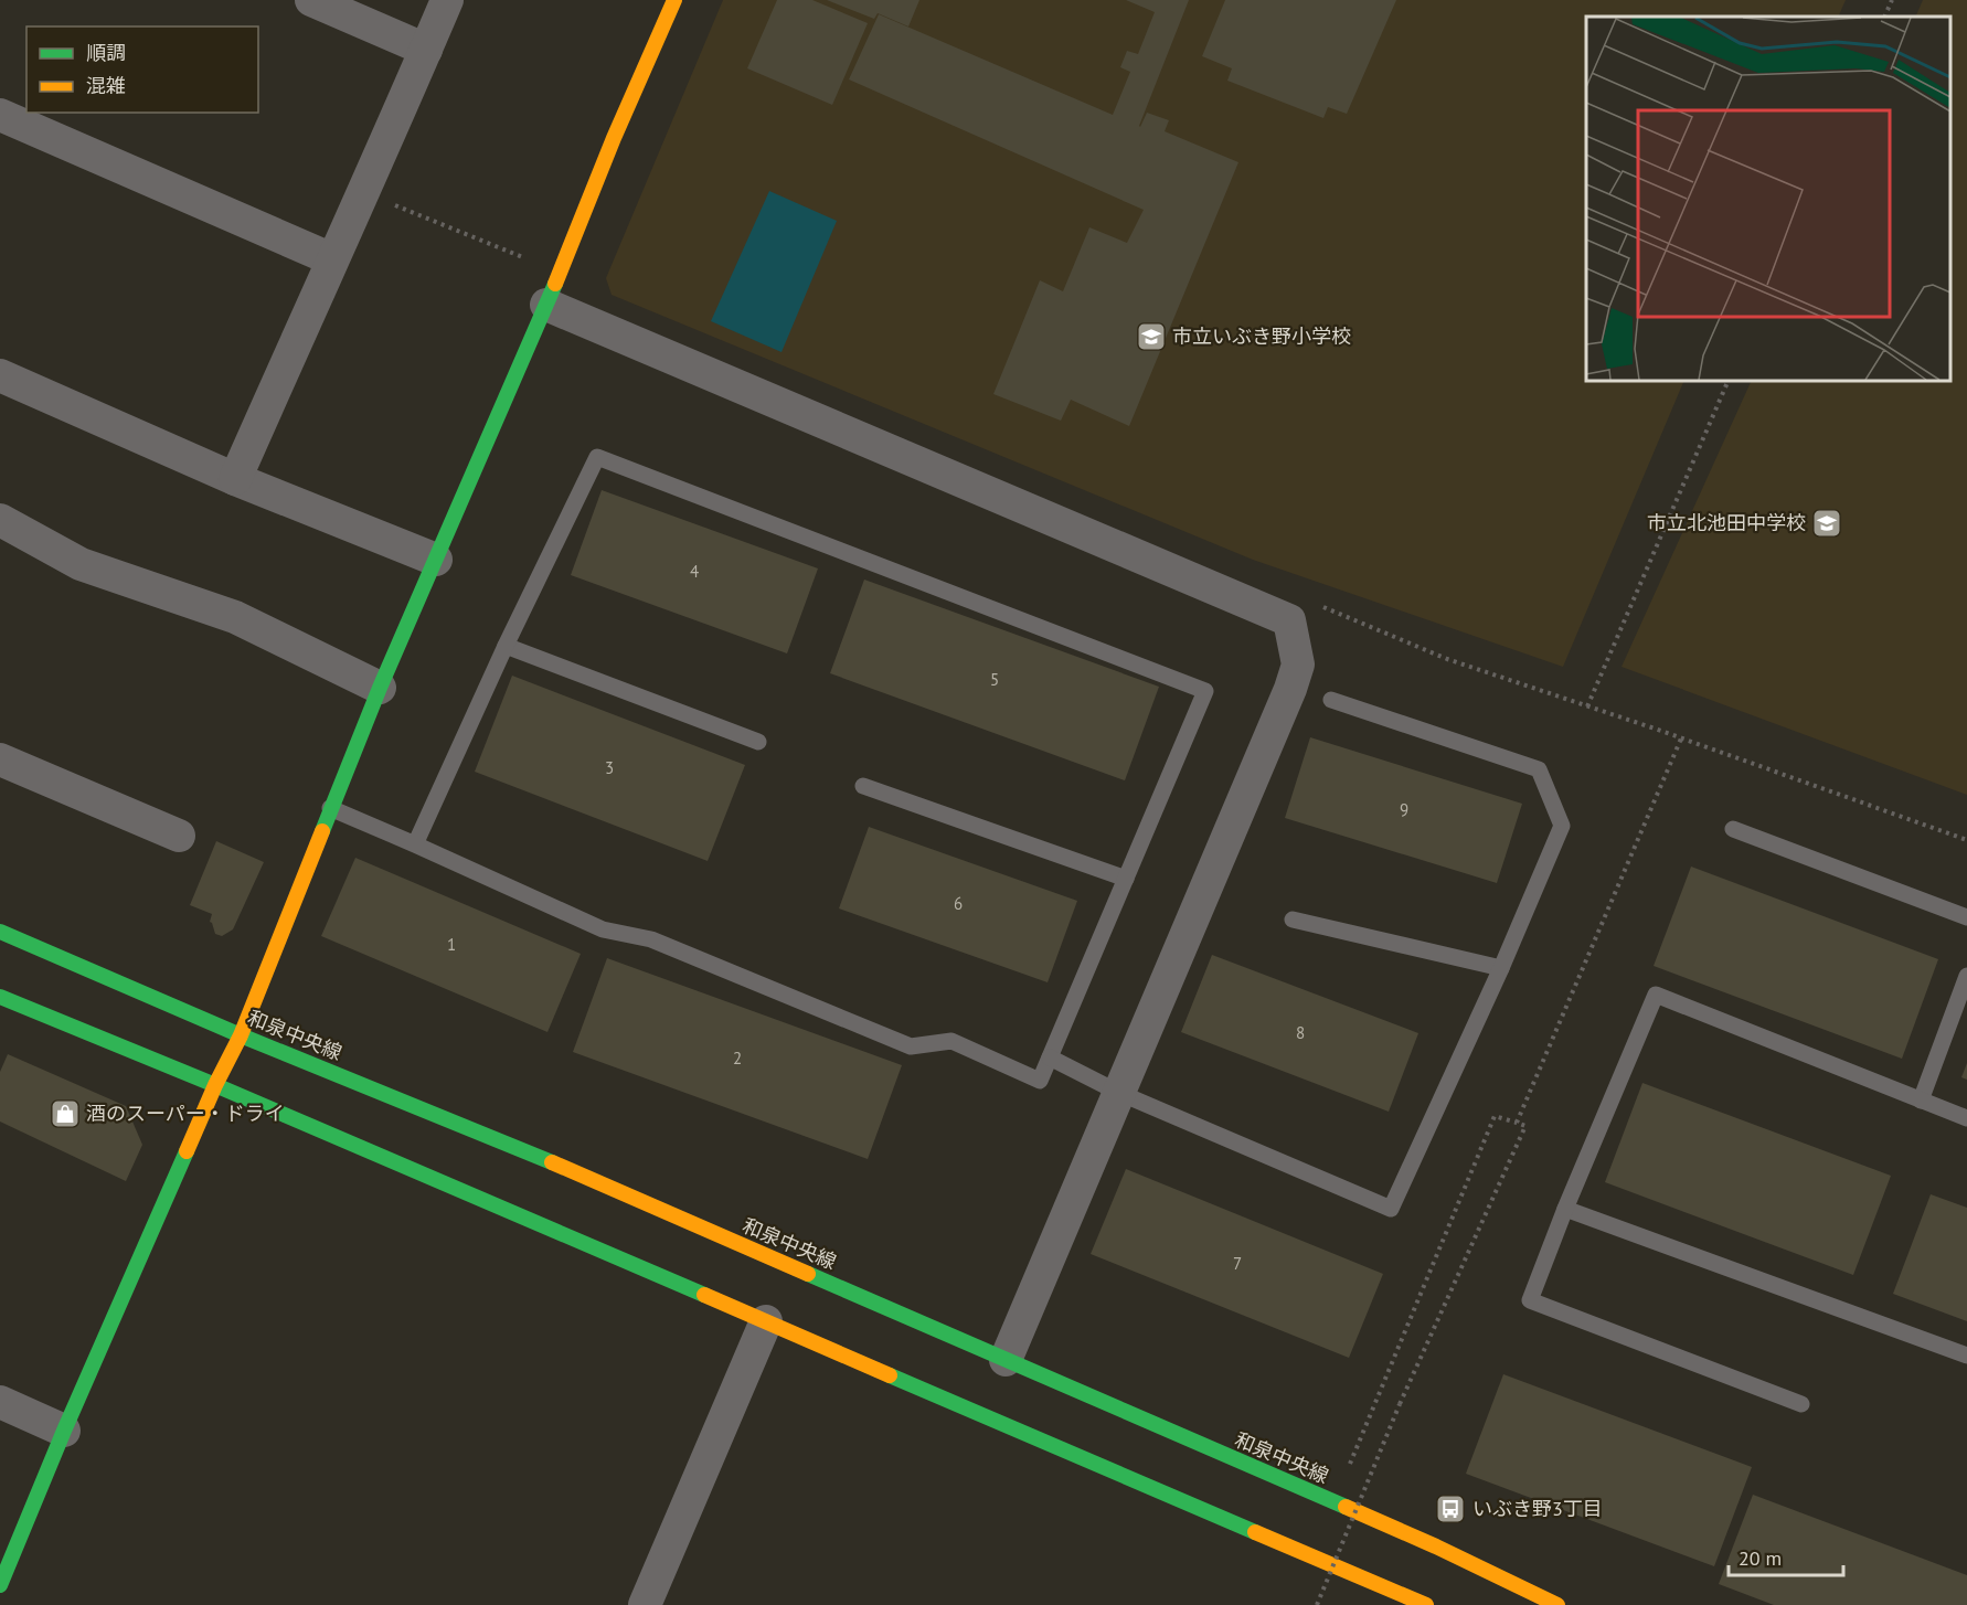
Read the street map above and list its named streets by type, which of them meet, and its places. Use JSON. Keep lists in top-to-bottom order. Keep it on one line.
{"streets":{"street":["和泉中央線"]},"places":{"school or university":["市立いぶき野小学校","市立北池田中学校"],"shop":["酒のスーパー・ドライ"],"bus stop":["いぶき野3丁目"]},"house_numbers":["4","5","3","9","6","1","8","2","7"],"legend":["順調","混雑"],"scale_bar":"20 m"}
